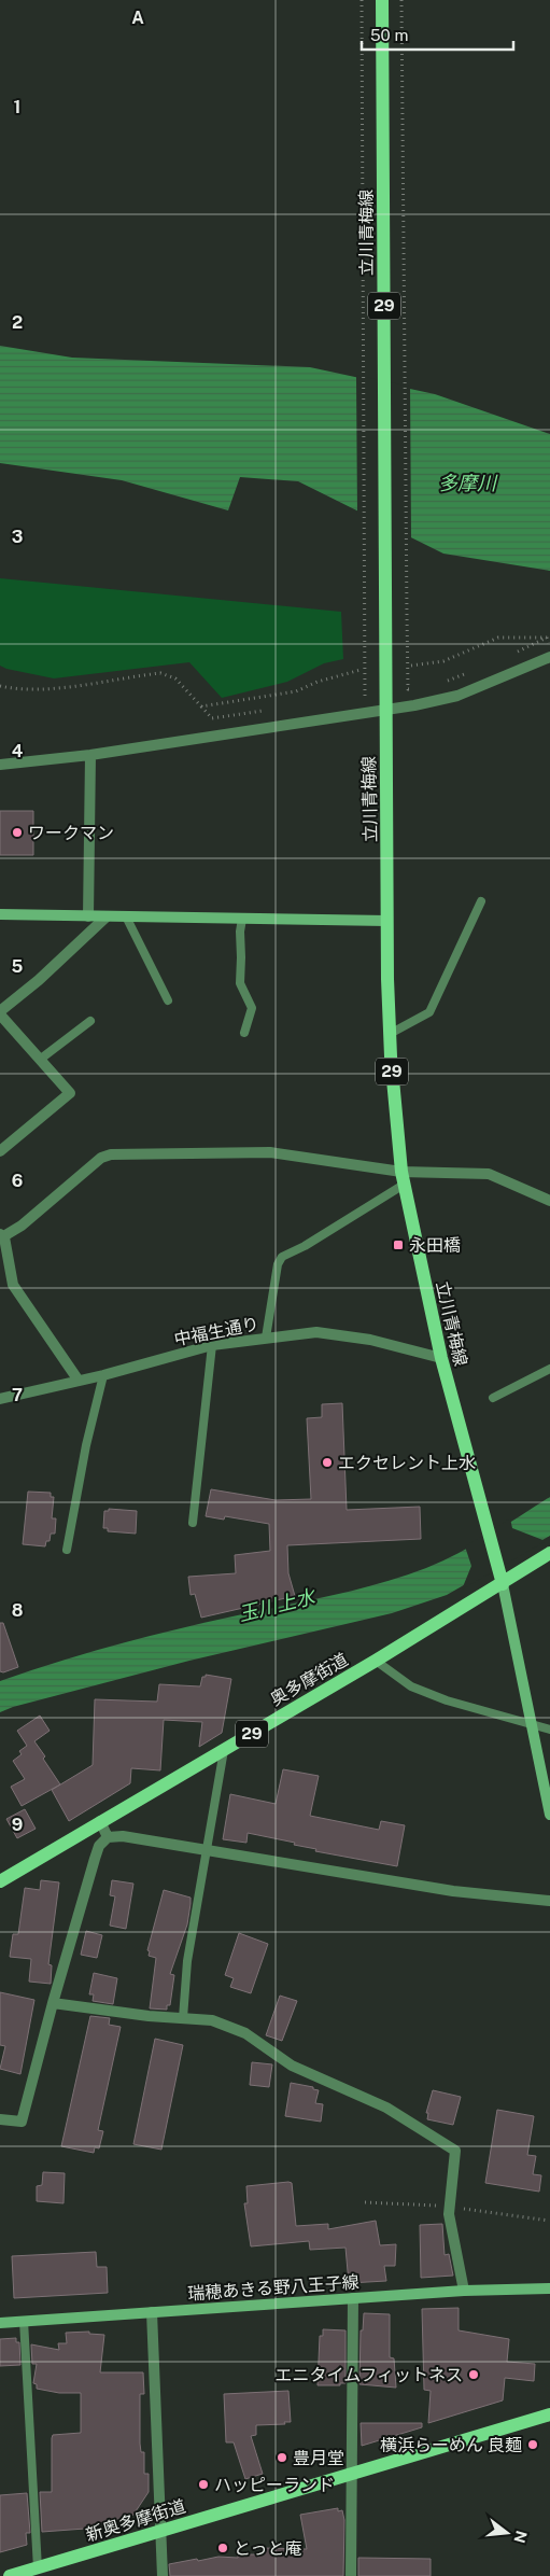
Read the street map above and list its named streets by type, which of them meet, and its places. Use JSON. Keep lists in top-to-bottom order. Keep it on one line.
{"streets":{"main road":["立川青梅線","29","奥多摩街道","新奥多摩街道"],"street":["中福生通り","瑞穂あきる野八王子線"]},"crossings":[["立川青梅線","中福生通り"],["立川青梅線","奥多摩街道"]],"water":["多摩川","玉川上水"],"places":{"other":["ワークマン","エクセレント上水","エニタイムフィットネス","横浜らーめん 良麺","豊月堂","ハッピーランド","とっと庵"],"transit":["永田橋"]},"scale_bar":"50 m","north":"right","grid":{"columns":["A"],"rows":["1","2","3","4","5","6","7","8","9"]}}
